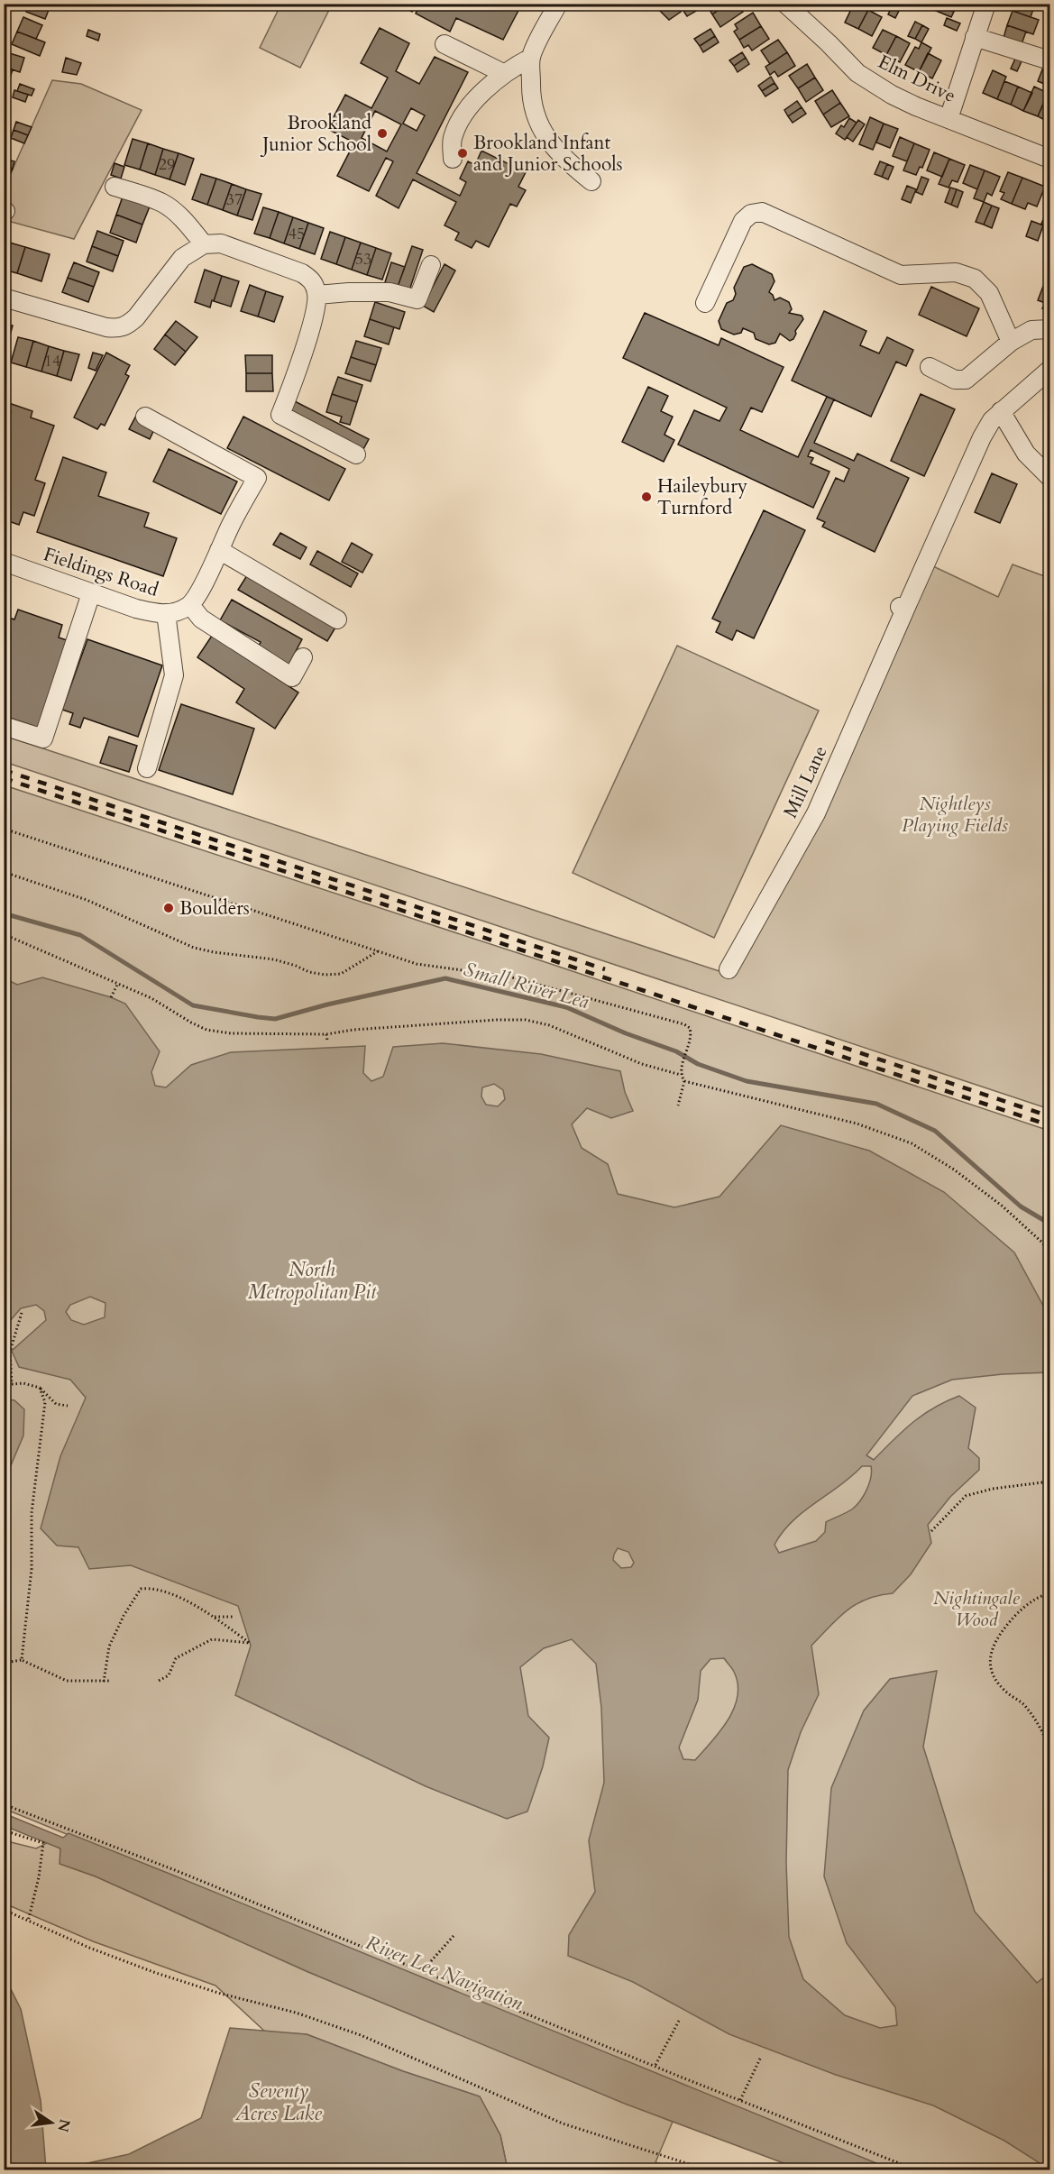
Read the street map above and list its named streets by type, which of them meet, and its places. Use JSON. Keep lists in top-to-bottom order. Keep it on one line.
{"streets":{"street":["Elm Drive","Fieldings Road","Mill Lane"]},"water":["Small River Lea","North Metropolitan Pit","River Lee Navigation","Seventy Acres Lake"],"parks":["Nightleys Playing Fields","Nightingale Wood"],"places":["Brookland Junior School","Brookland Infant and Junior Schools","Haileybury Turnford","Boulders"],"house_numbers":["29","37","45","53","14"],"north":"right"}
